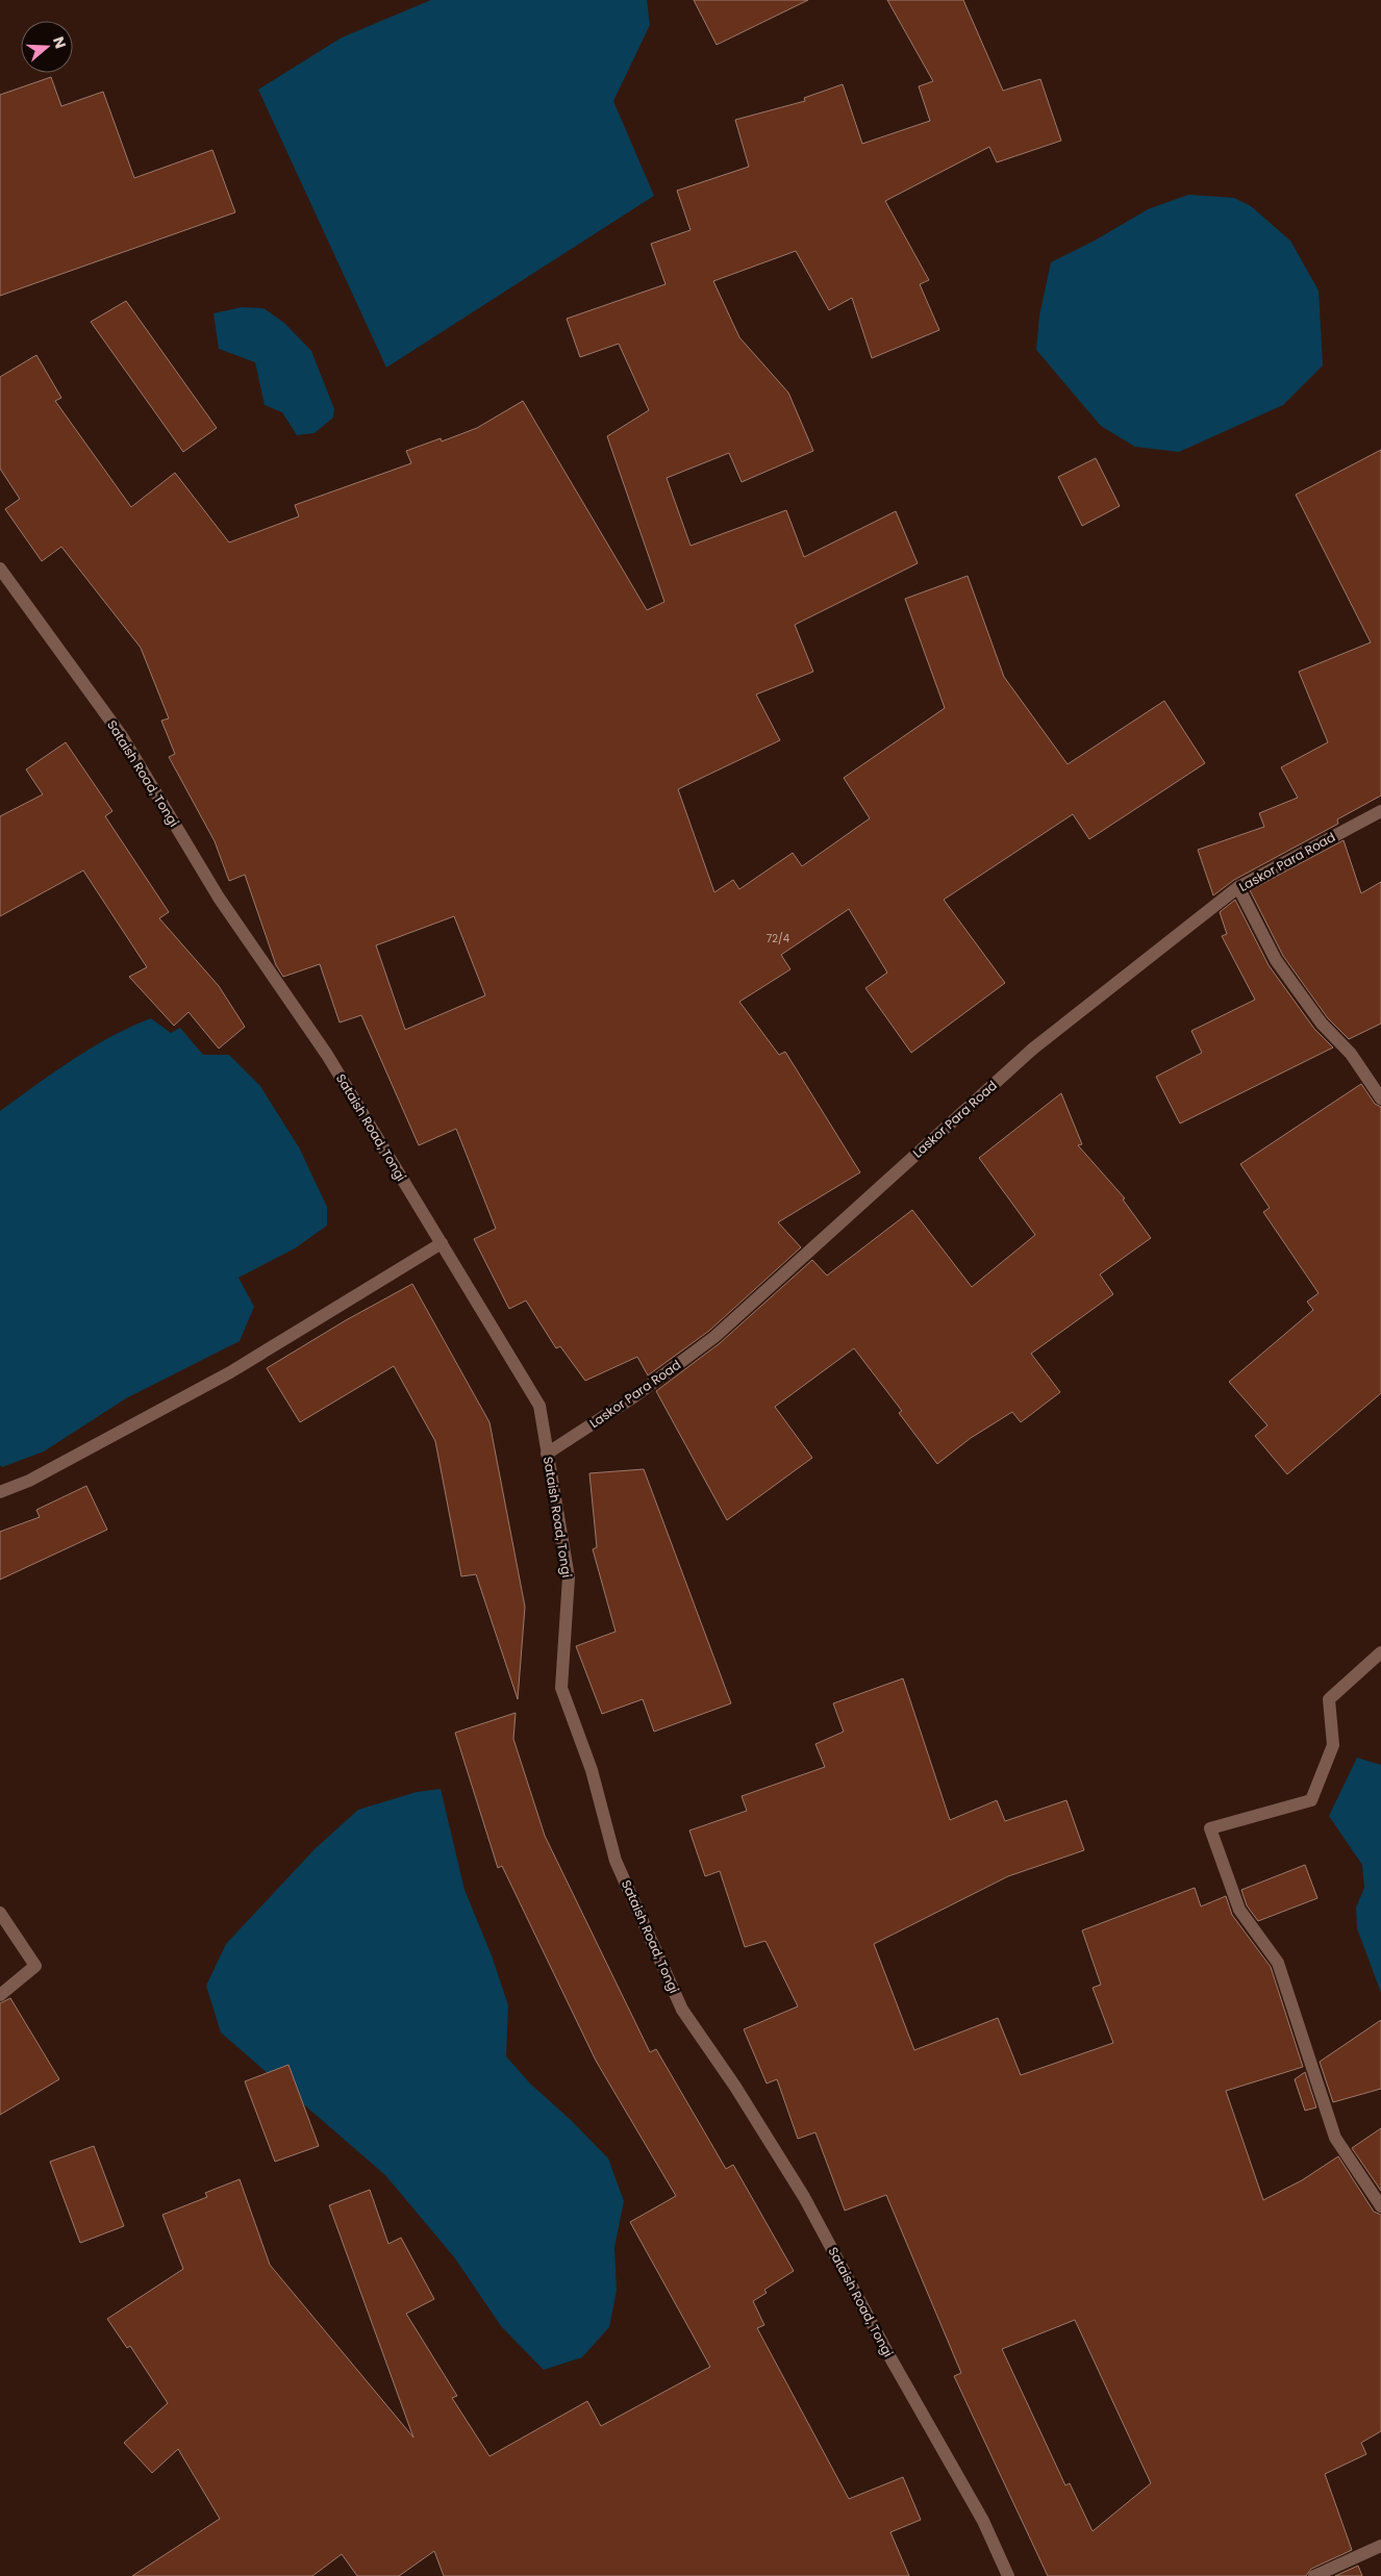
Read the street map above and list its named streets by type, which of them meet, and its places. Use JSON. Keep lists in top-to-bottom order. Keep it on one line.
{"streets":{"street":["Sataish Road, Tongi","Laskor Para Road"]},"crossings":[["Sataish Road, Tongi","Laskor Para Road"]],"house_numbers":["72/4"],"north":"right"}
